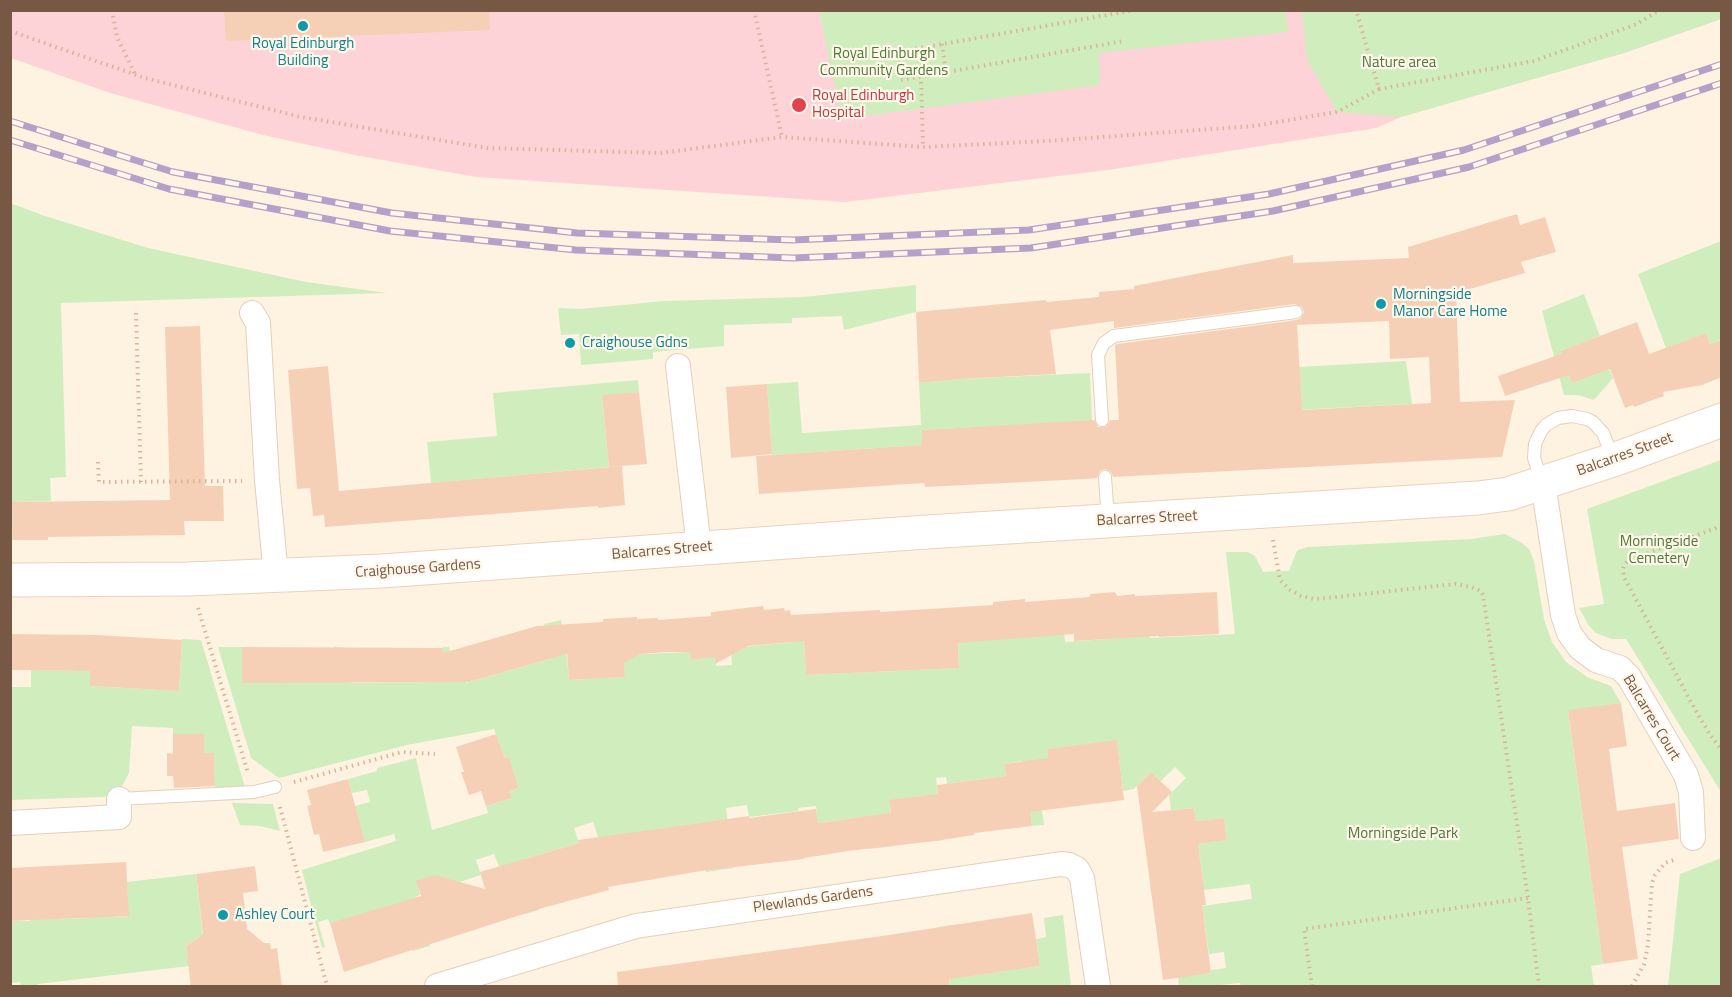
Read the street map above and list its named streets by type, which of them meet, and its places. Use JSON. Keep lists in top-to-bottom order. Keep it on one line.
{"streets":{"street":["Balcarres Street","Craighouse Gardens","Balcarres Court","Plewlands Gardens"]},"crossings":[["Balcarres Street","Craighouse Gardens"],["Balcarres Street","Balcarres Court"]],"parks":["Royal Edinburgh Community Gardens","Nature area","Morningside Cemetery","Morningside Park"],"places":["Royal Edinburgh Building","Royal Edinburgh Hospital","Morningside Manor Care Home","Craighouse Gdns","Ashley Court"]}
